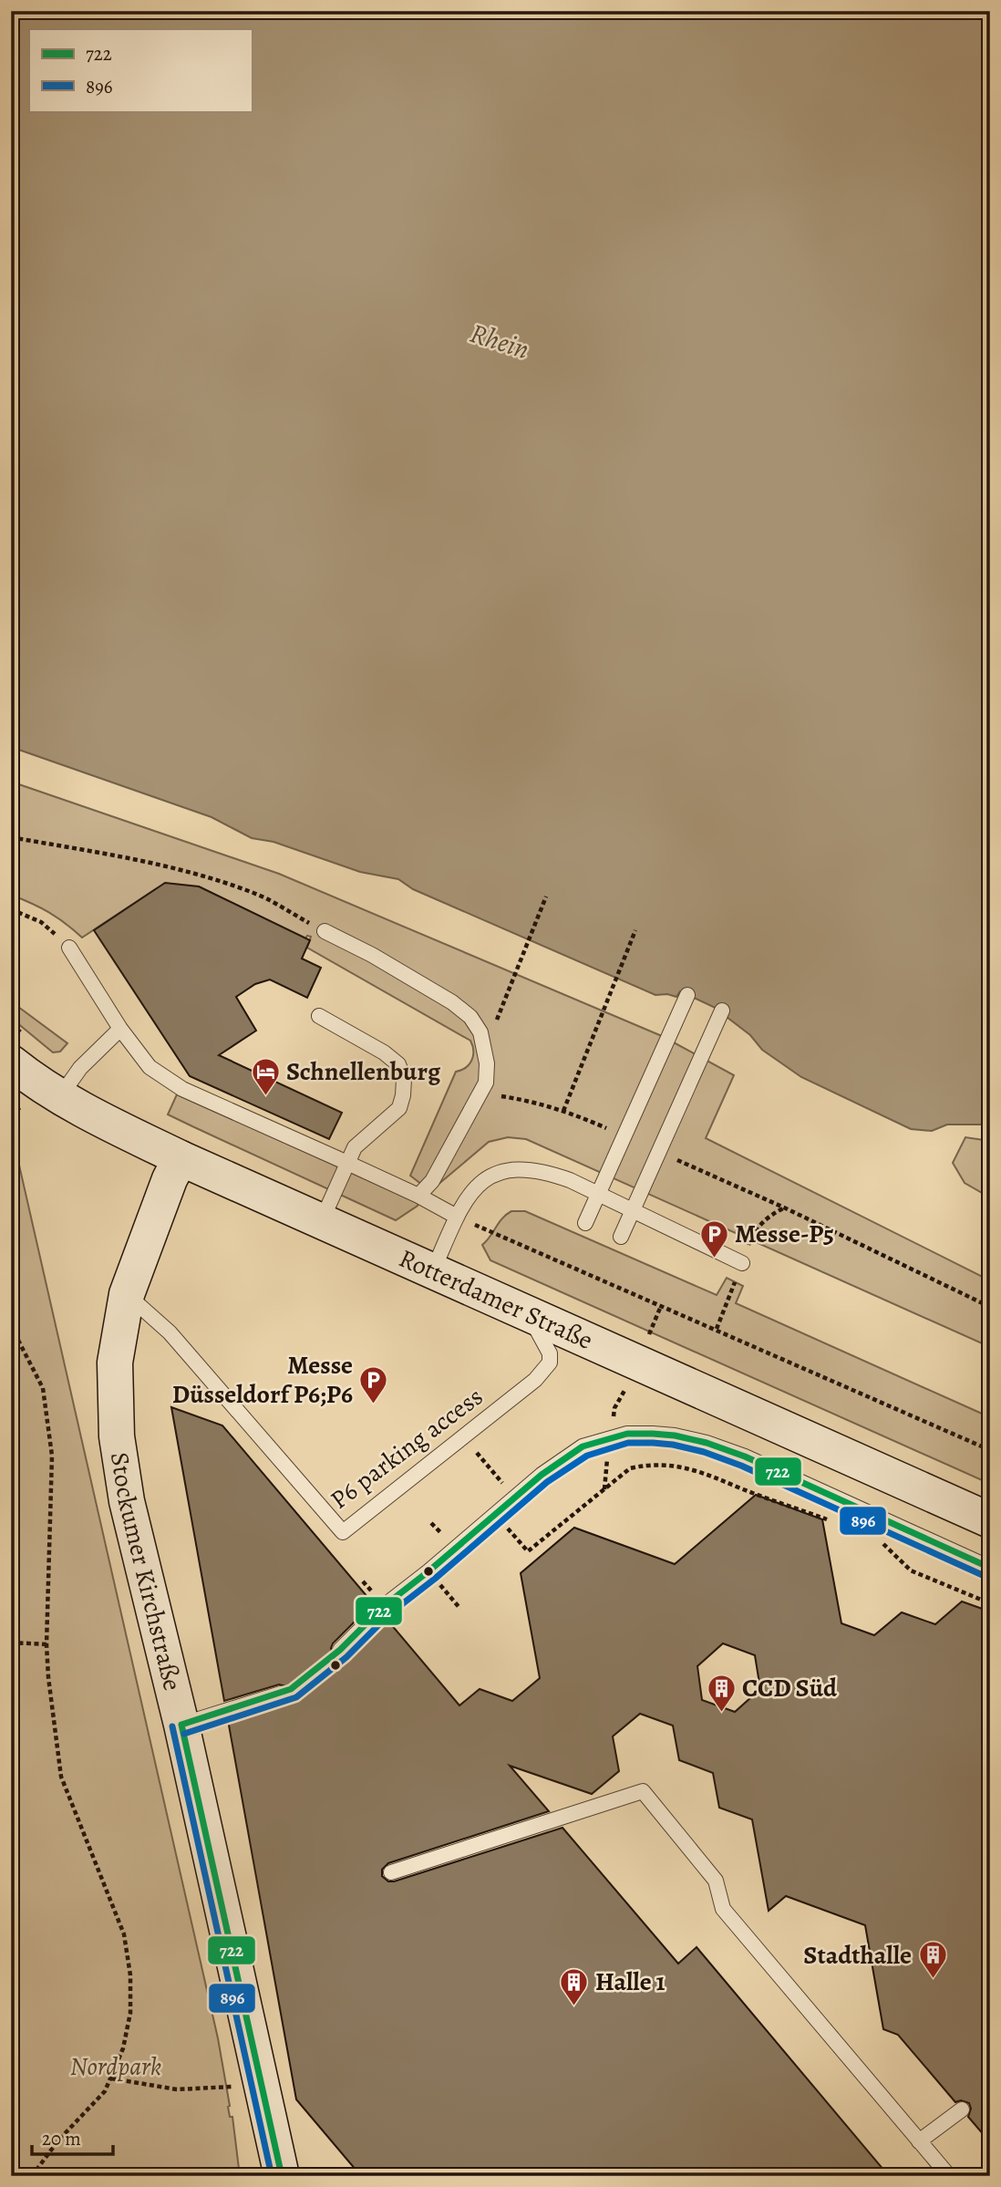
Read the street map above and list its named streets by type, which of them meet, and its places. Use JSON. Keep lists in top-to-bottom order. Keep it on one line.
{"streets":{"street":["Rotterdamer Straße","Stockumer Kirchstraße"],"lane":["P6 parking access"]},"crossings":[["Rotterdamer Straße","P6 parking access"],["Rotterdamer Straße","Stockumer Kirchstraße"],["P6 parking access","Stockumer Kirchstraße"]],"water":["Rhein"],"parks":["Nordpark"],"places":{"hotel":["Schnellenburg"],"parking":["Messe-P5","Messe Düsseldorf P6;P6"],"building":["CCD Süd","Stadthalle","Halle 1"]},"lines":["transit line 722","transit line 896"],"legend":["722","896"],"scale_bar":"20 m"}
